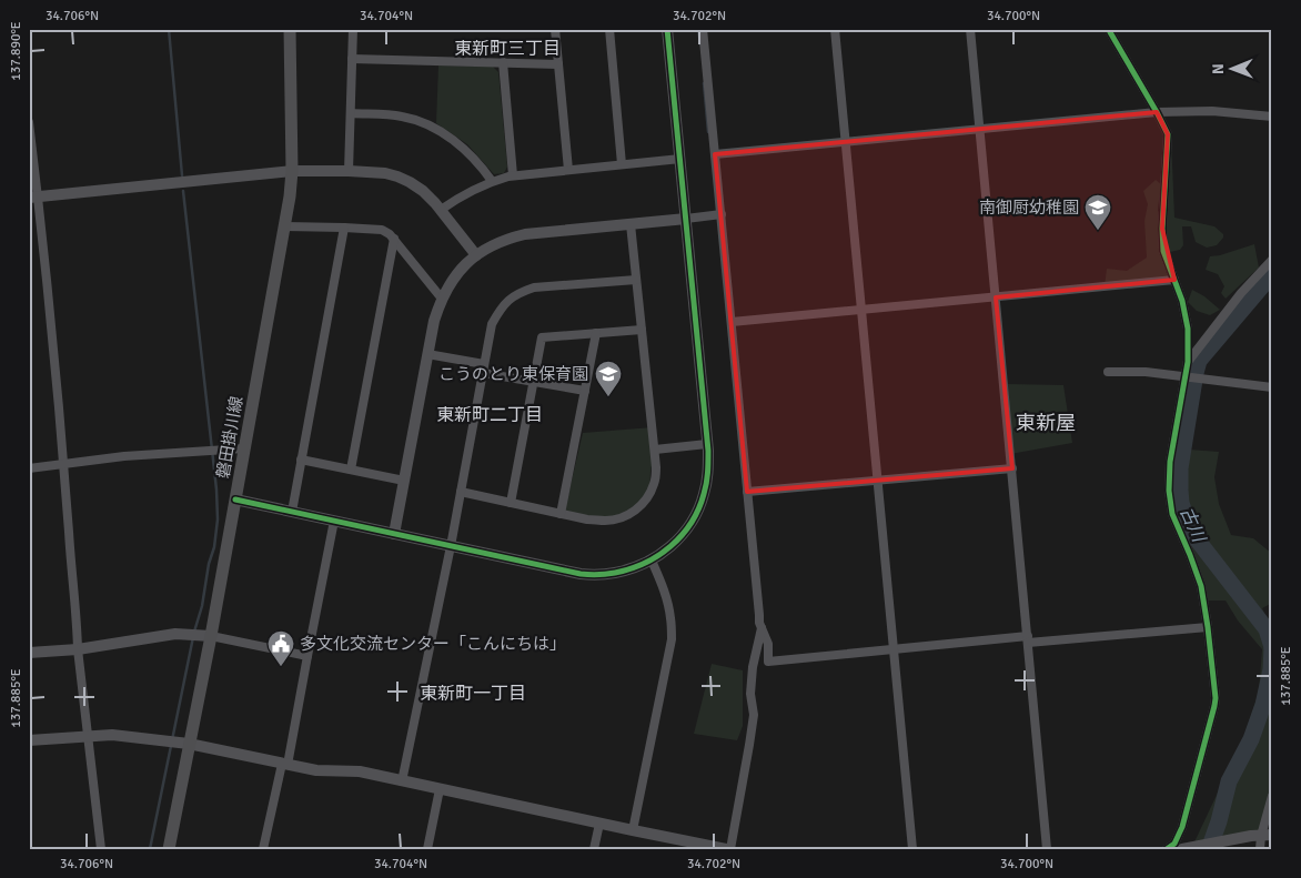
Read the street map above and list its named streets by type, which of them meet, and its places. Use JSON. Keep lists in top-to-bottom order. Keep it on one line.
{"streets":{"main road":["磐田掛川線"]},"districts":["東新町三丁目","東新町二丁目","東新屋","東新町一丁目"],"water":["古川"],"places":{"school or university":["南御厨幼稚園","こうのとり東保育園"],"public building":["多文化交流センター「こんにちは」"]},"north":"left","coordinates":["34.706°N","34.704°N","34.702°N","34.700°N","137.890°E","137.885°E"]}
